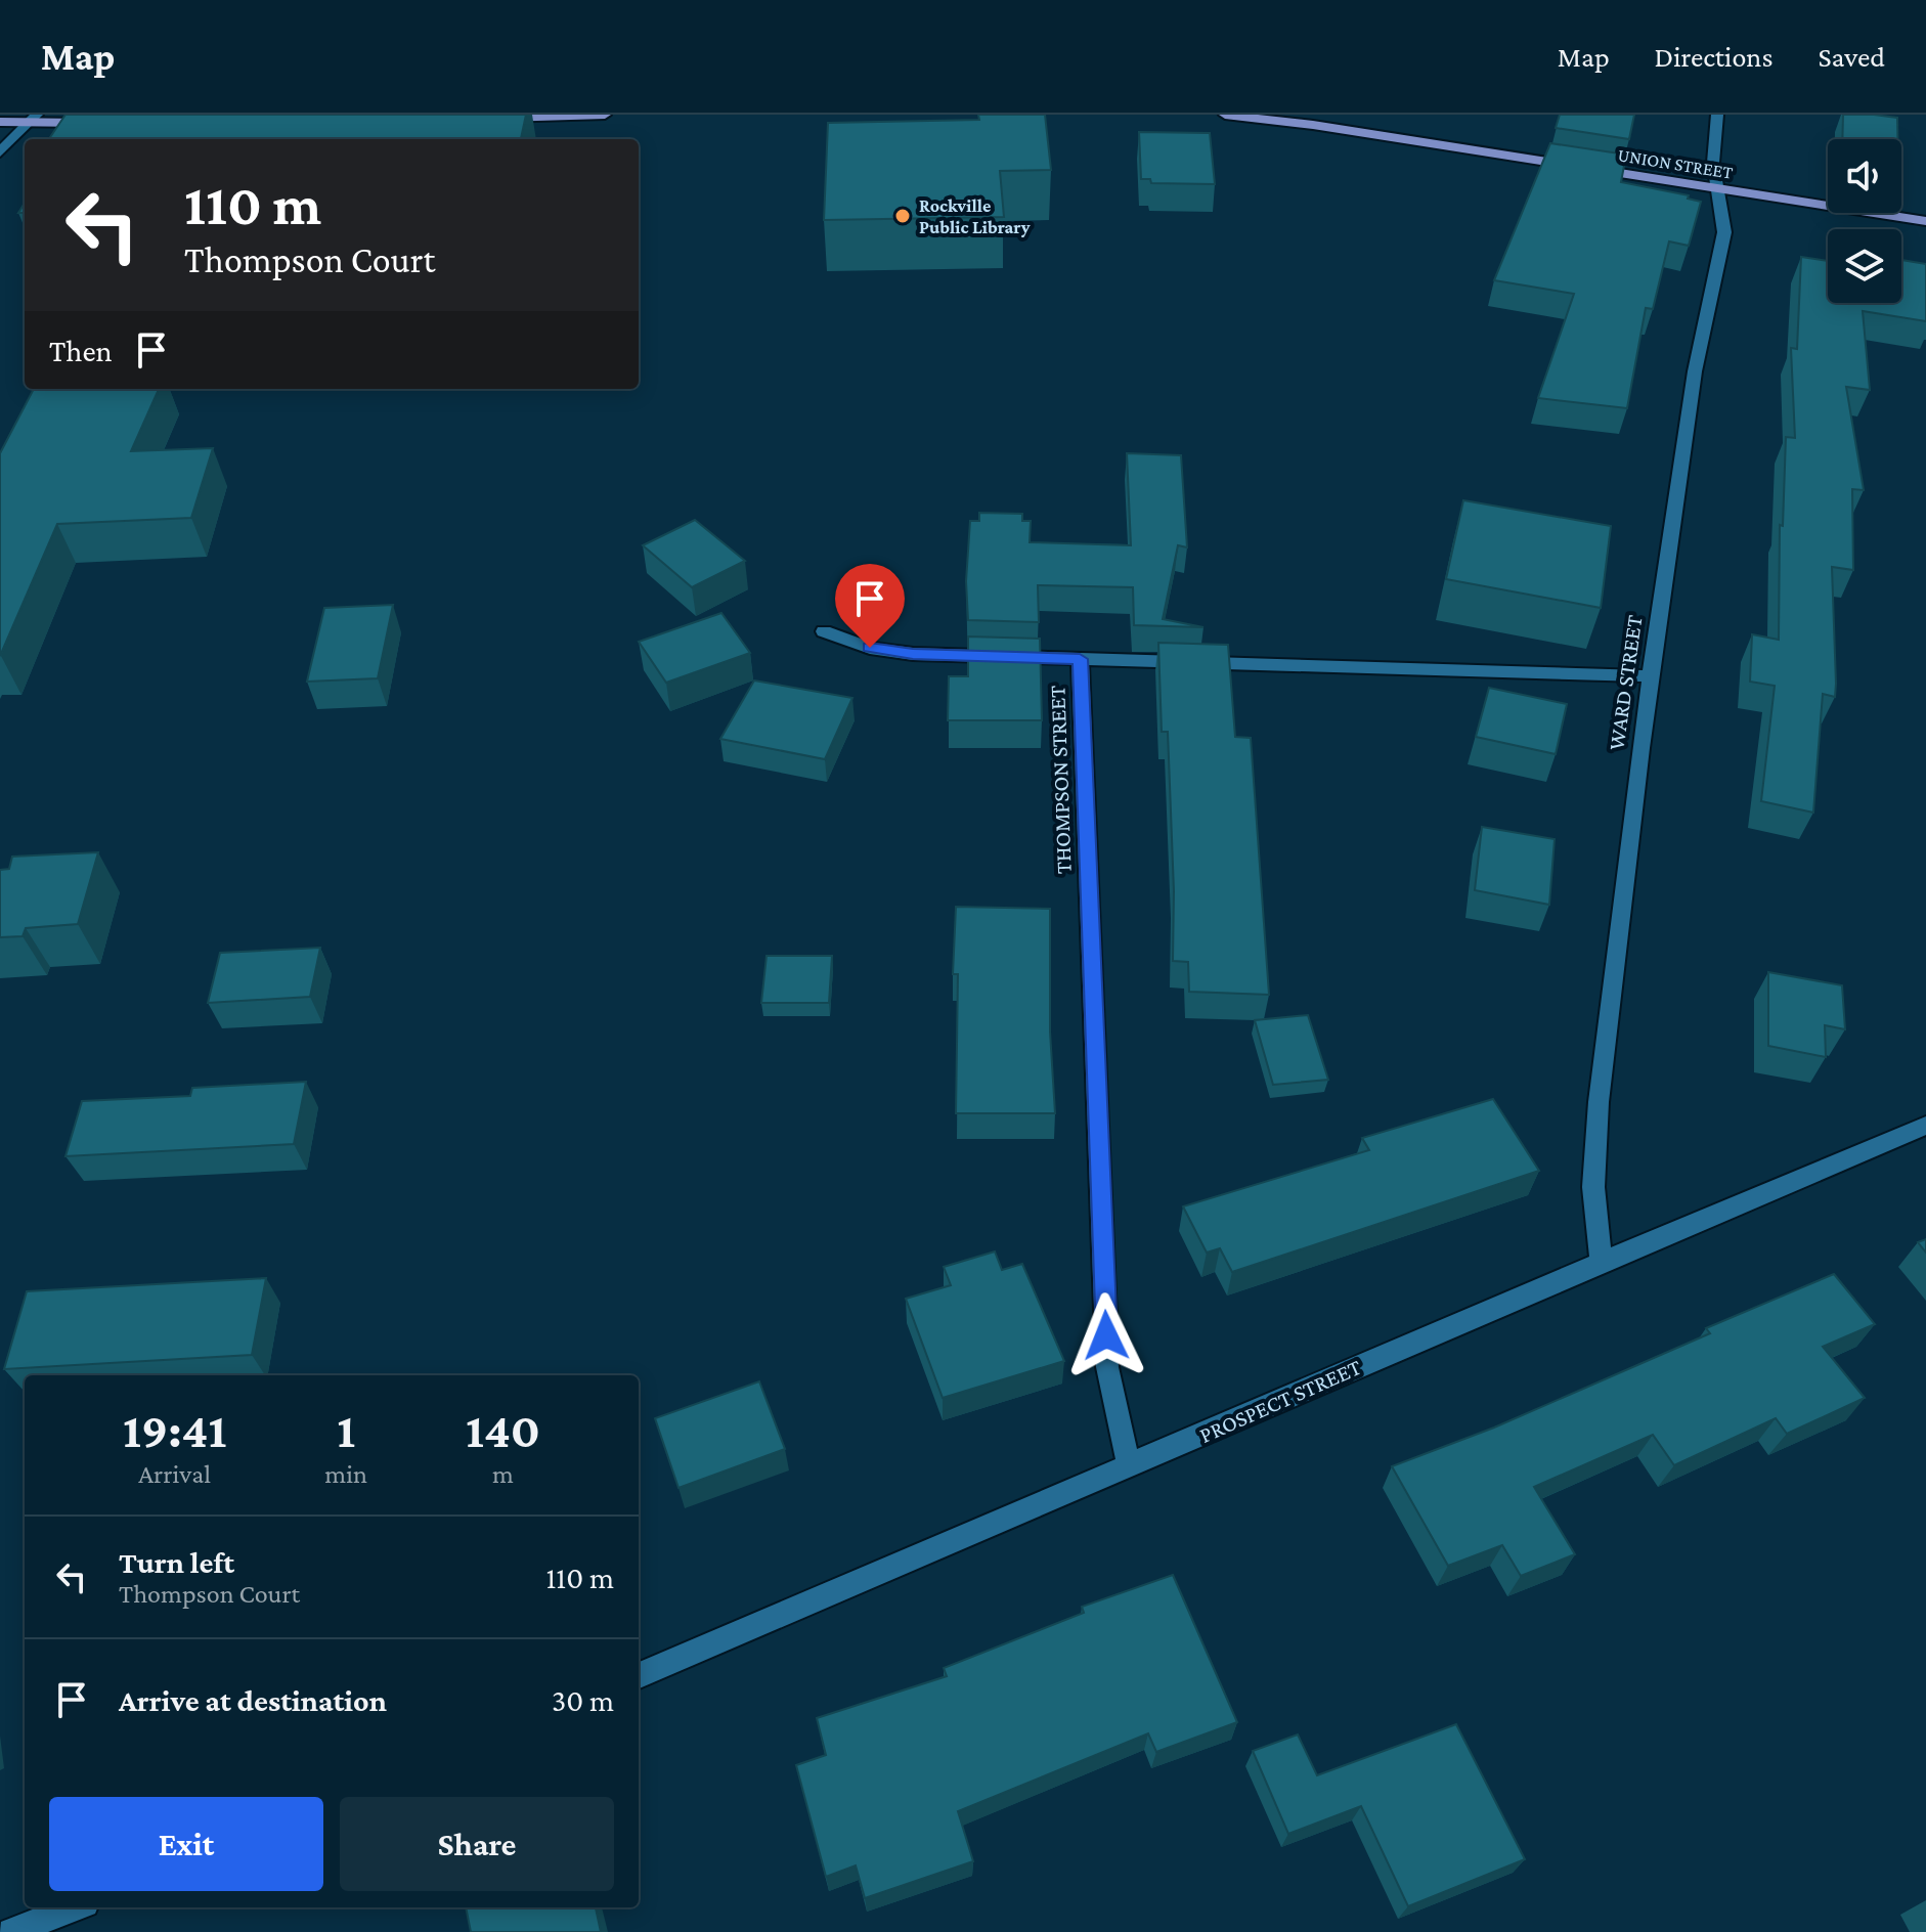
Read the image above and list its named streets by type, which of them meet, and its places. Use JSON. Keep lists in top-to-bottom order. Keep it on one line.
{"streets":{"main road":["UNION STREET"],"street":["WARD STREET","THOMPSON STREET","PROSPECT STREET"]},"crossings":[["UNION STREET","WARD STREET"],["WARD STREET","THOMPSON STREET"],["WARD STREET","PROSPECT STREET"],["THOMPSON STREET","PROSPECT STREET"]],"places":["Rockville Public Library"],"page":{"header":"Map","nav":["Map","Directions","Saved"],"turn":["110 m","Thompson Court"],"then":"Then","eta":["19:41","Arrival","1","min","140","m"],"list":[{"name":"Turn left","note":"Thompson Court","value":"110 m"},{"name":"Arrive at destination","value":"30 m"}],"buttons":["Exit","Share"]}}
